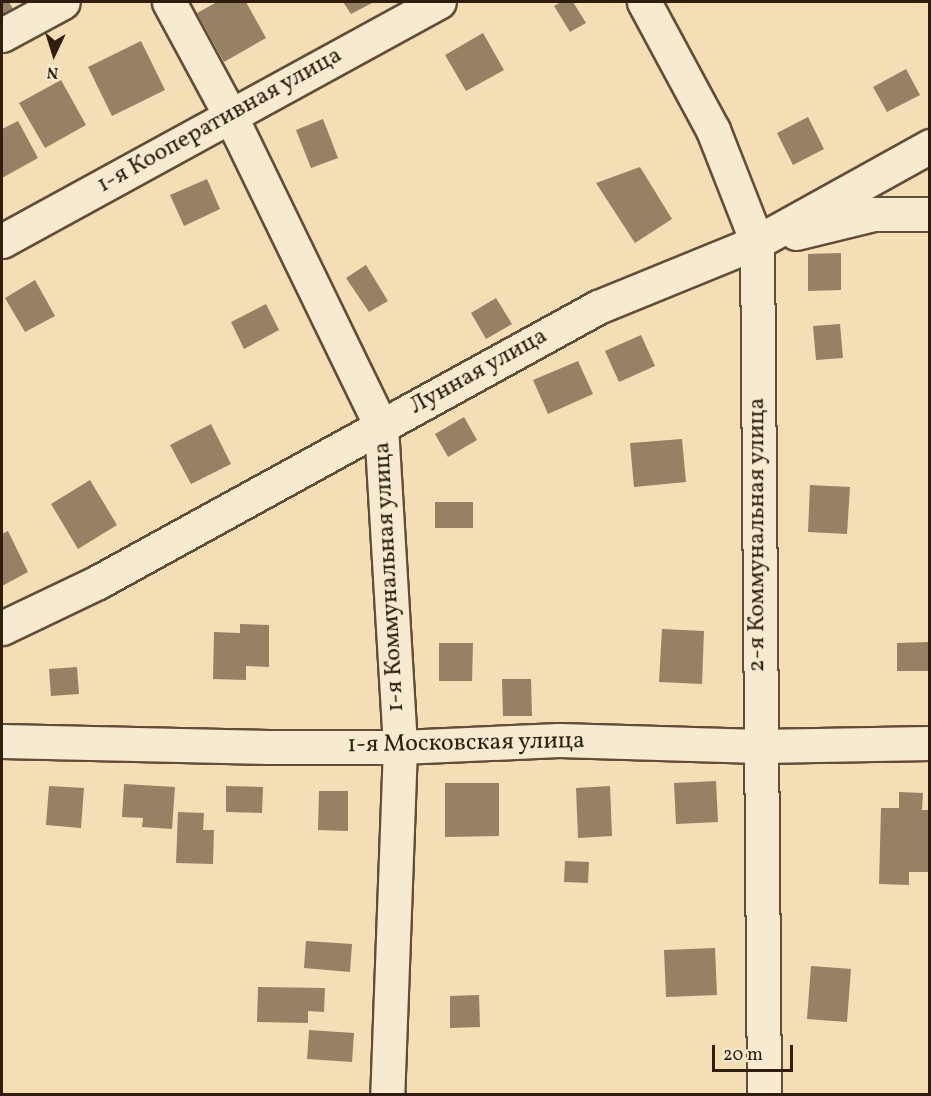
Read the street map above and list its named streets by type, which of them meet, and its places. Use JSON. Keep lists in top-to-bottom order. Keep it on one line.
{"streets":{"street":["1-я Кооперативная улица","Лунная улица","2-я Коммунальная улица","1-я Коммунальная улица","1-я Московская улица"]},"crossings":[["1-я Кооперативная улица","1-я Коммунальная улица"],["Лунная улица","2-я Коммунальная улица"],["Лунная улица","1-я Коммунальная улица"],["2-я Коммунальная улица","1-я Московская улица"],["1-я Коммунальная улица","1-я Московская улица"]],"scale_bar":"20 m","north":"bottom"}
